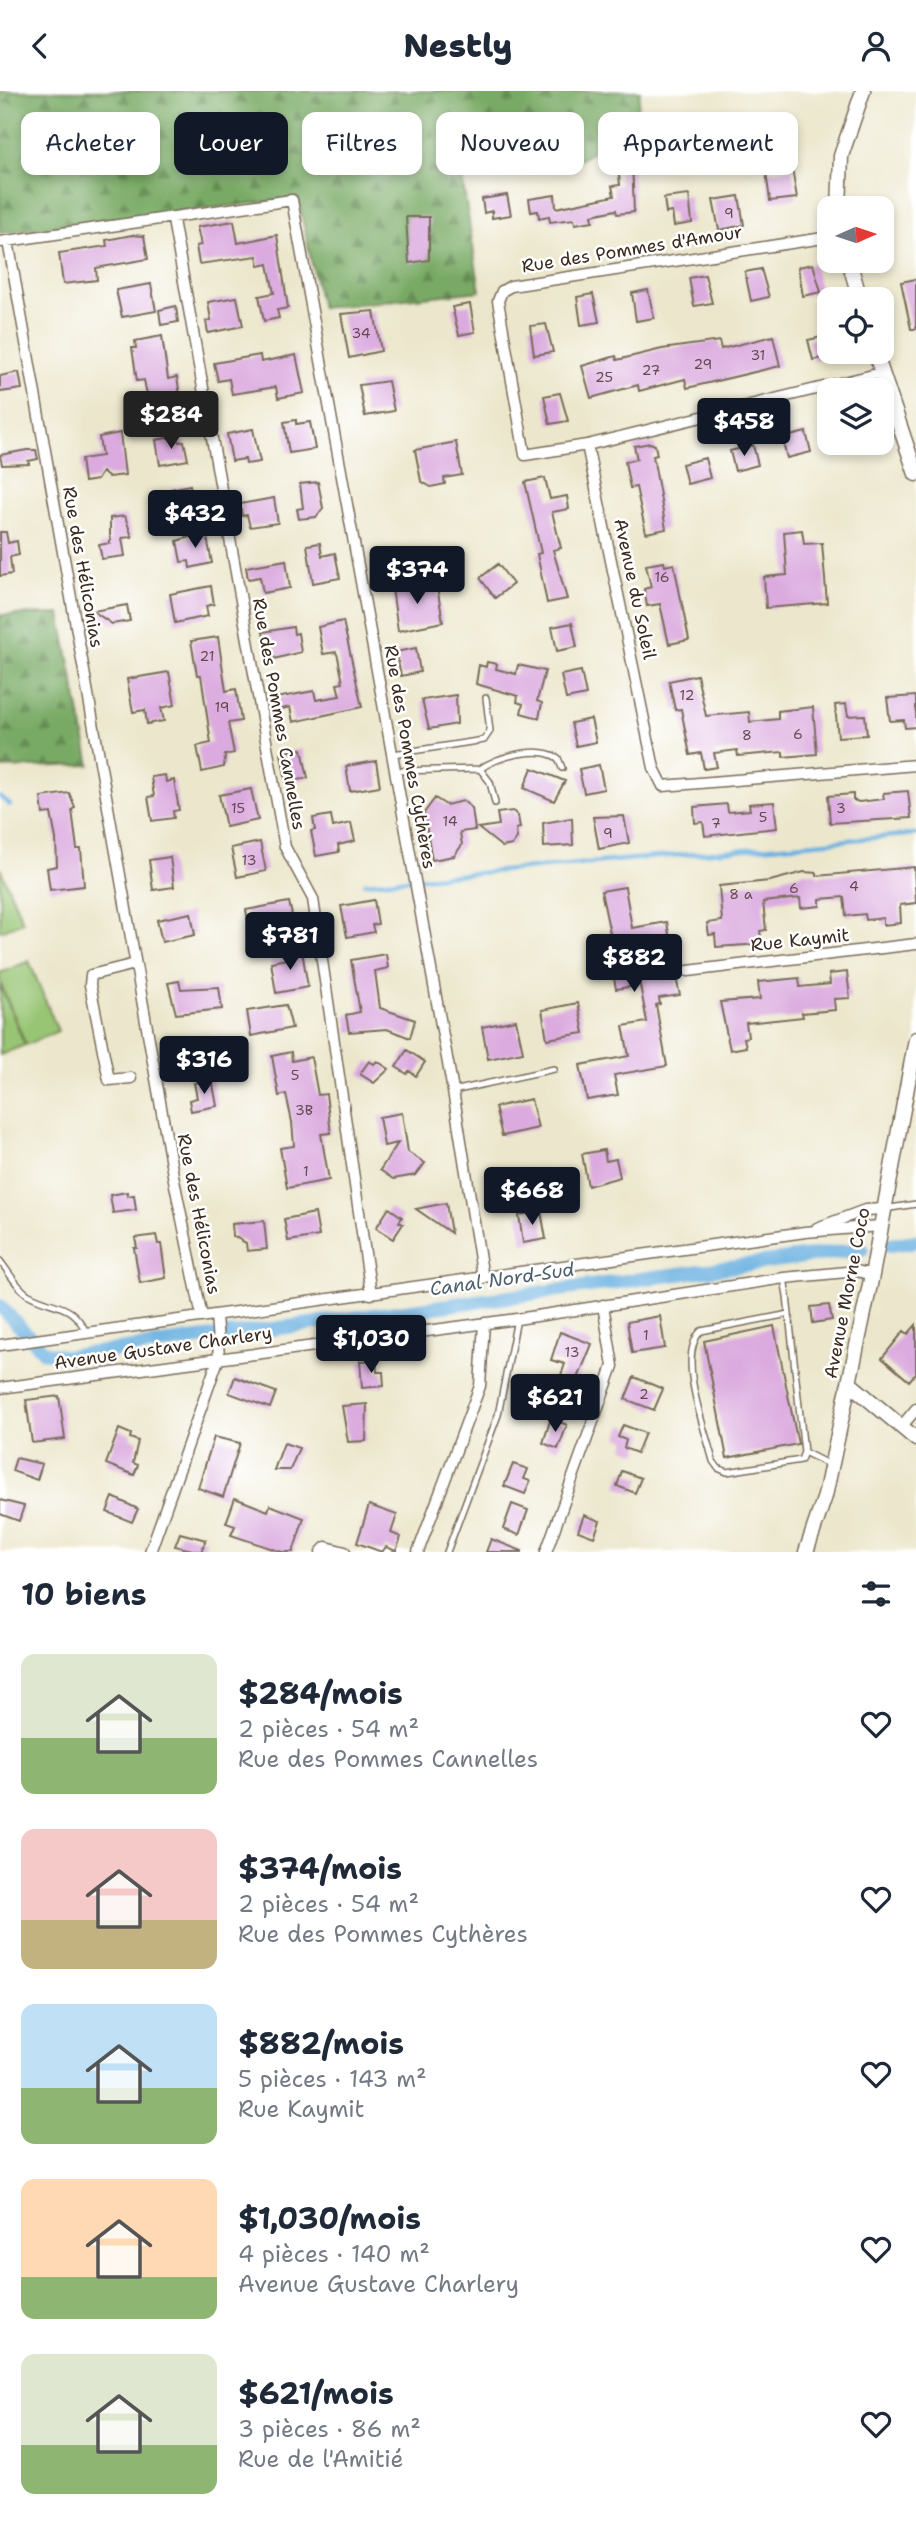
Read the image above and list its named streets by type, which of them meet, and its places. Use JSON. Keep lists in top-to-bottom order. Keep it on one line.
{"streets":{"street":["Rue des Pommes d'Amour","Rue des Héliconias","Avenue du Soleil","Rue des Pommes Cannelles","Rue des Pommes Cythères","Rue Kaymit","Avenue Morne Coco","Avenue Gustave Charlery"]},"crossings":[["Rue des Pommes d'Amour","Avenue du Soleil"],["Rue des Héliconias","Avenue Gustave Charlery"],["Rue des Pommes Cannelles","Rue des Pommes Cythères"],["Rue des Pommes Cannelles","Avenue Gustave Charlery"],["Rue des Pommes Cythères","Avenue Gustave Charlery"],["Avenue Morne Coco","Avenue Gustave Charlery"]],"water":["Canal Nord-Sud"],"house_numbers":["9","34","31","29","27","25","16","21","12","19","6","8","15","3","5","14","7","9","13","4","6","8 a","5","3B","1","1","13","2"],"north":"right","page":{"header":"Nestly","chip":["Acheter","Louer","Filtres","Nouveau","Appartement"],"price":["$284","$458","$432","$374","$781","$882","$316","$668","$1,030","$621"],"heading":"10 biens","list":[{"name":"$284/mois","note":"2 pièces · 54 m² · Rue des Pommes Cannelles"},{"name":"$374/mois","note":"2 pièces · 54 m² · Rue des Pommes Cythères"},{"name":"$882/mois","note":"5 pièces · 143 m² · Rue Kaymit"},{"name":"$1,030/mois","note":"4 pièces · 140 m² · Avenue Gustave Charlery"},{"name":"$621/mois","note":"3 pièces · 86 m² · Rue de l'Amitié"}]}}
